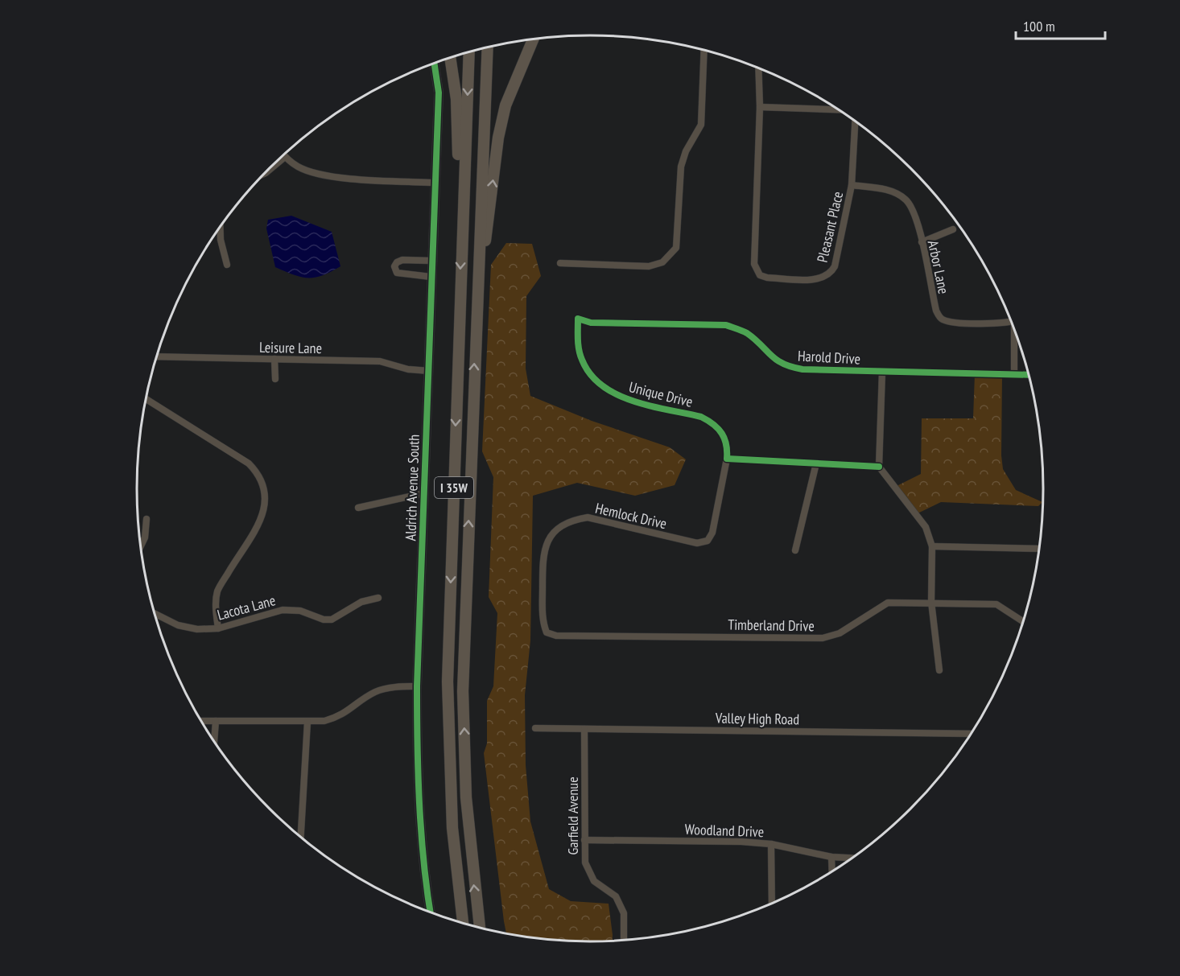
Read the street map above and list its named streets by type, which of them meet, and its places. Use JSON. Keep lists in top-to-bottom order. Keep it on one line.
{"streets":{"highway":["I 35W"],"street":["Pleasant Place","Arbor Lane","Leisure Lane","Harold Drive","Unique Drive","Aldrich Avenue South","Hemlock Drive","Lacota Lane","Timberland Drive","Valley High Road","Garfield Avenue","Woodland Drive"]},"crossings":[["Pleasant Place","Arbor Lane"],["Leisure Lane","Aldrich Avenue South"],["Harold Drive","Unique Drive"],["Unique Drive","Hemlock Drive"],["Hemlock Drive","Timberland Drive"],["Valley High Road","Garfield Avenue"],["Garfield Avenue","Woodland Drive"]],"scale_bar":"100 m"}
